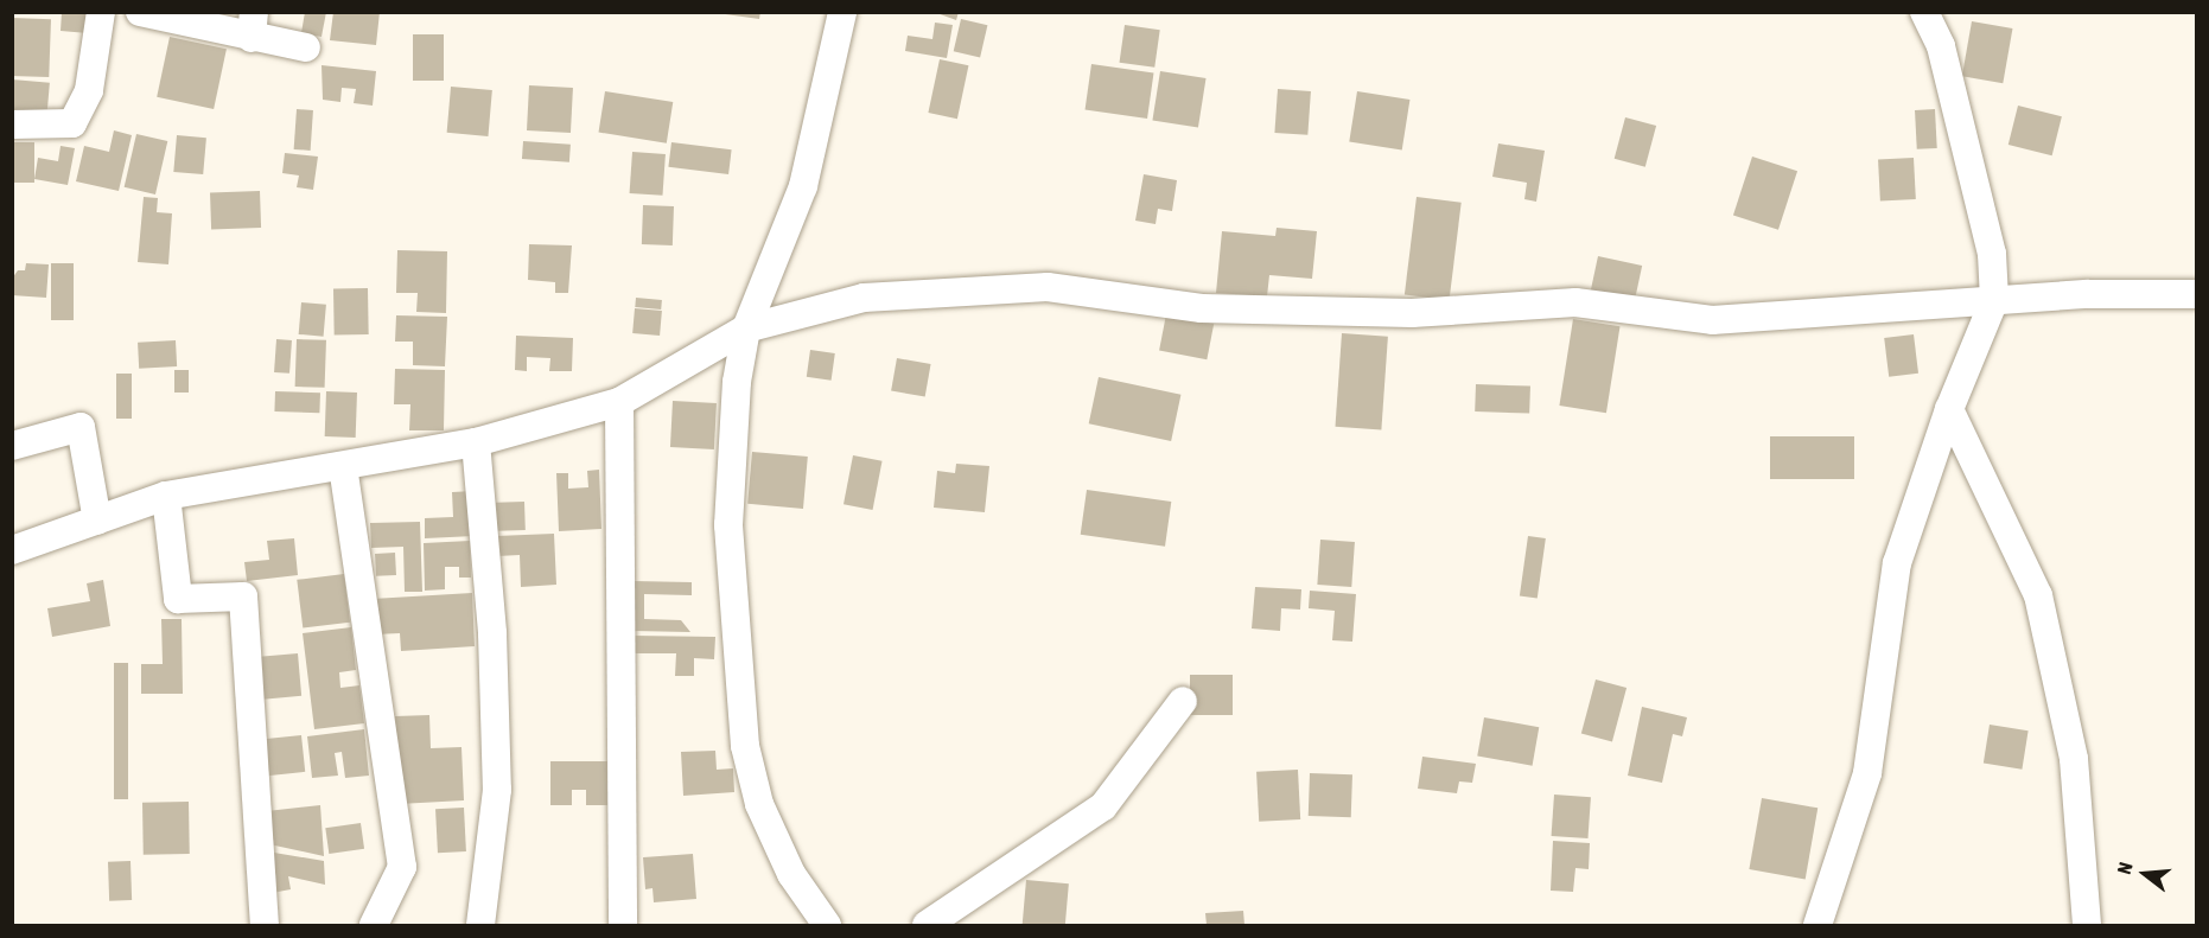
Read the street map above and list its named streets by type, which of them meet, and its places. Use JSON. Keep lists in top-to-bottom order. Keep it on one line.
{"north":"left"}
